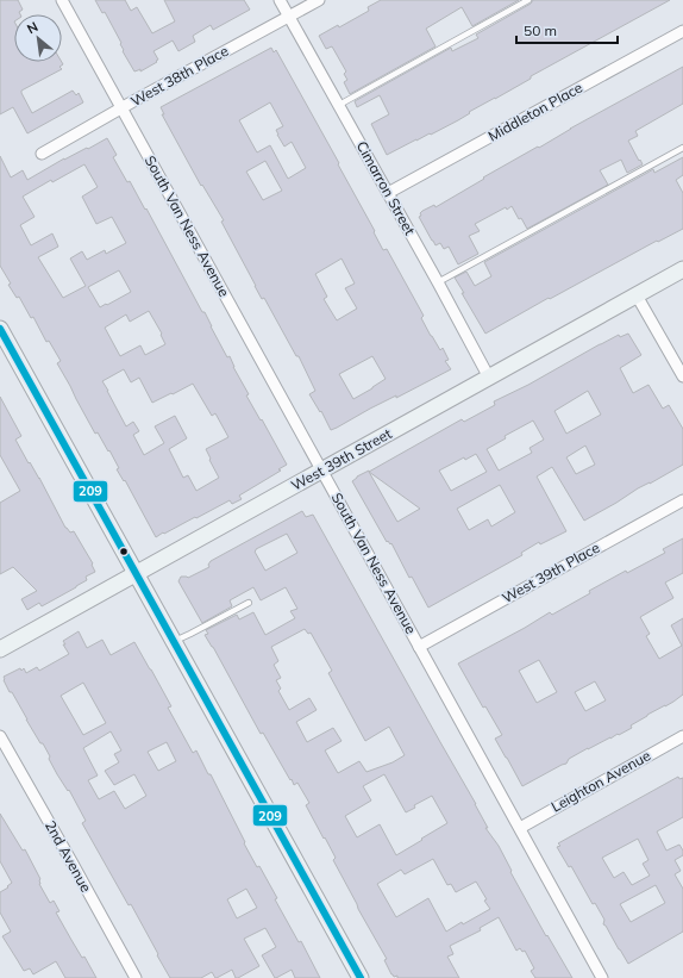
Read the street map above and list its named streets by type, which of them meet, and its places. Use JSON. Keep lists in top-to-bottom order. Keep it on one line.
{"streets":{"street":["West 38th Place","Middleton Place","Cimarron Street","South Van Ness Avenue","West 39th Street","West 39th Place","Leighton Avenue","2nd Avenue"]},"crossings":[["West 38th Place","Cimarron Street"],["West 38th Place","South Van Ness Avenue"],["Middleton Place","Cimarron Street"],["Cimarron Street","West 39th Street"],["South Van Ness Avenue","West 39th Street"],["South Van Ness Avenue","West 39th Place"],["South Van Ness Avenue","Leighton Avenue"]],"lines":["transit line 209"],"scale_bar":"50 m","north":"top left"}
